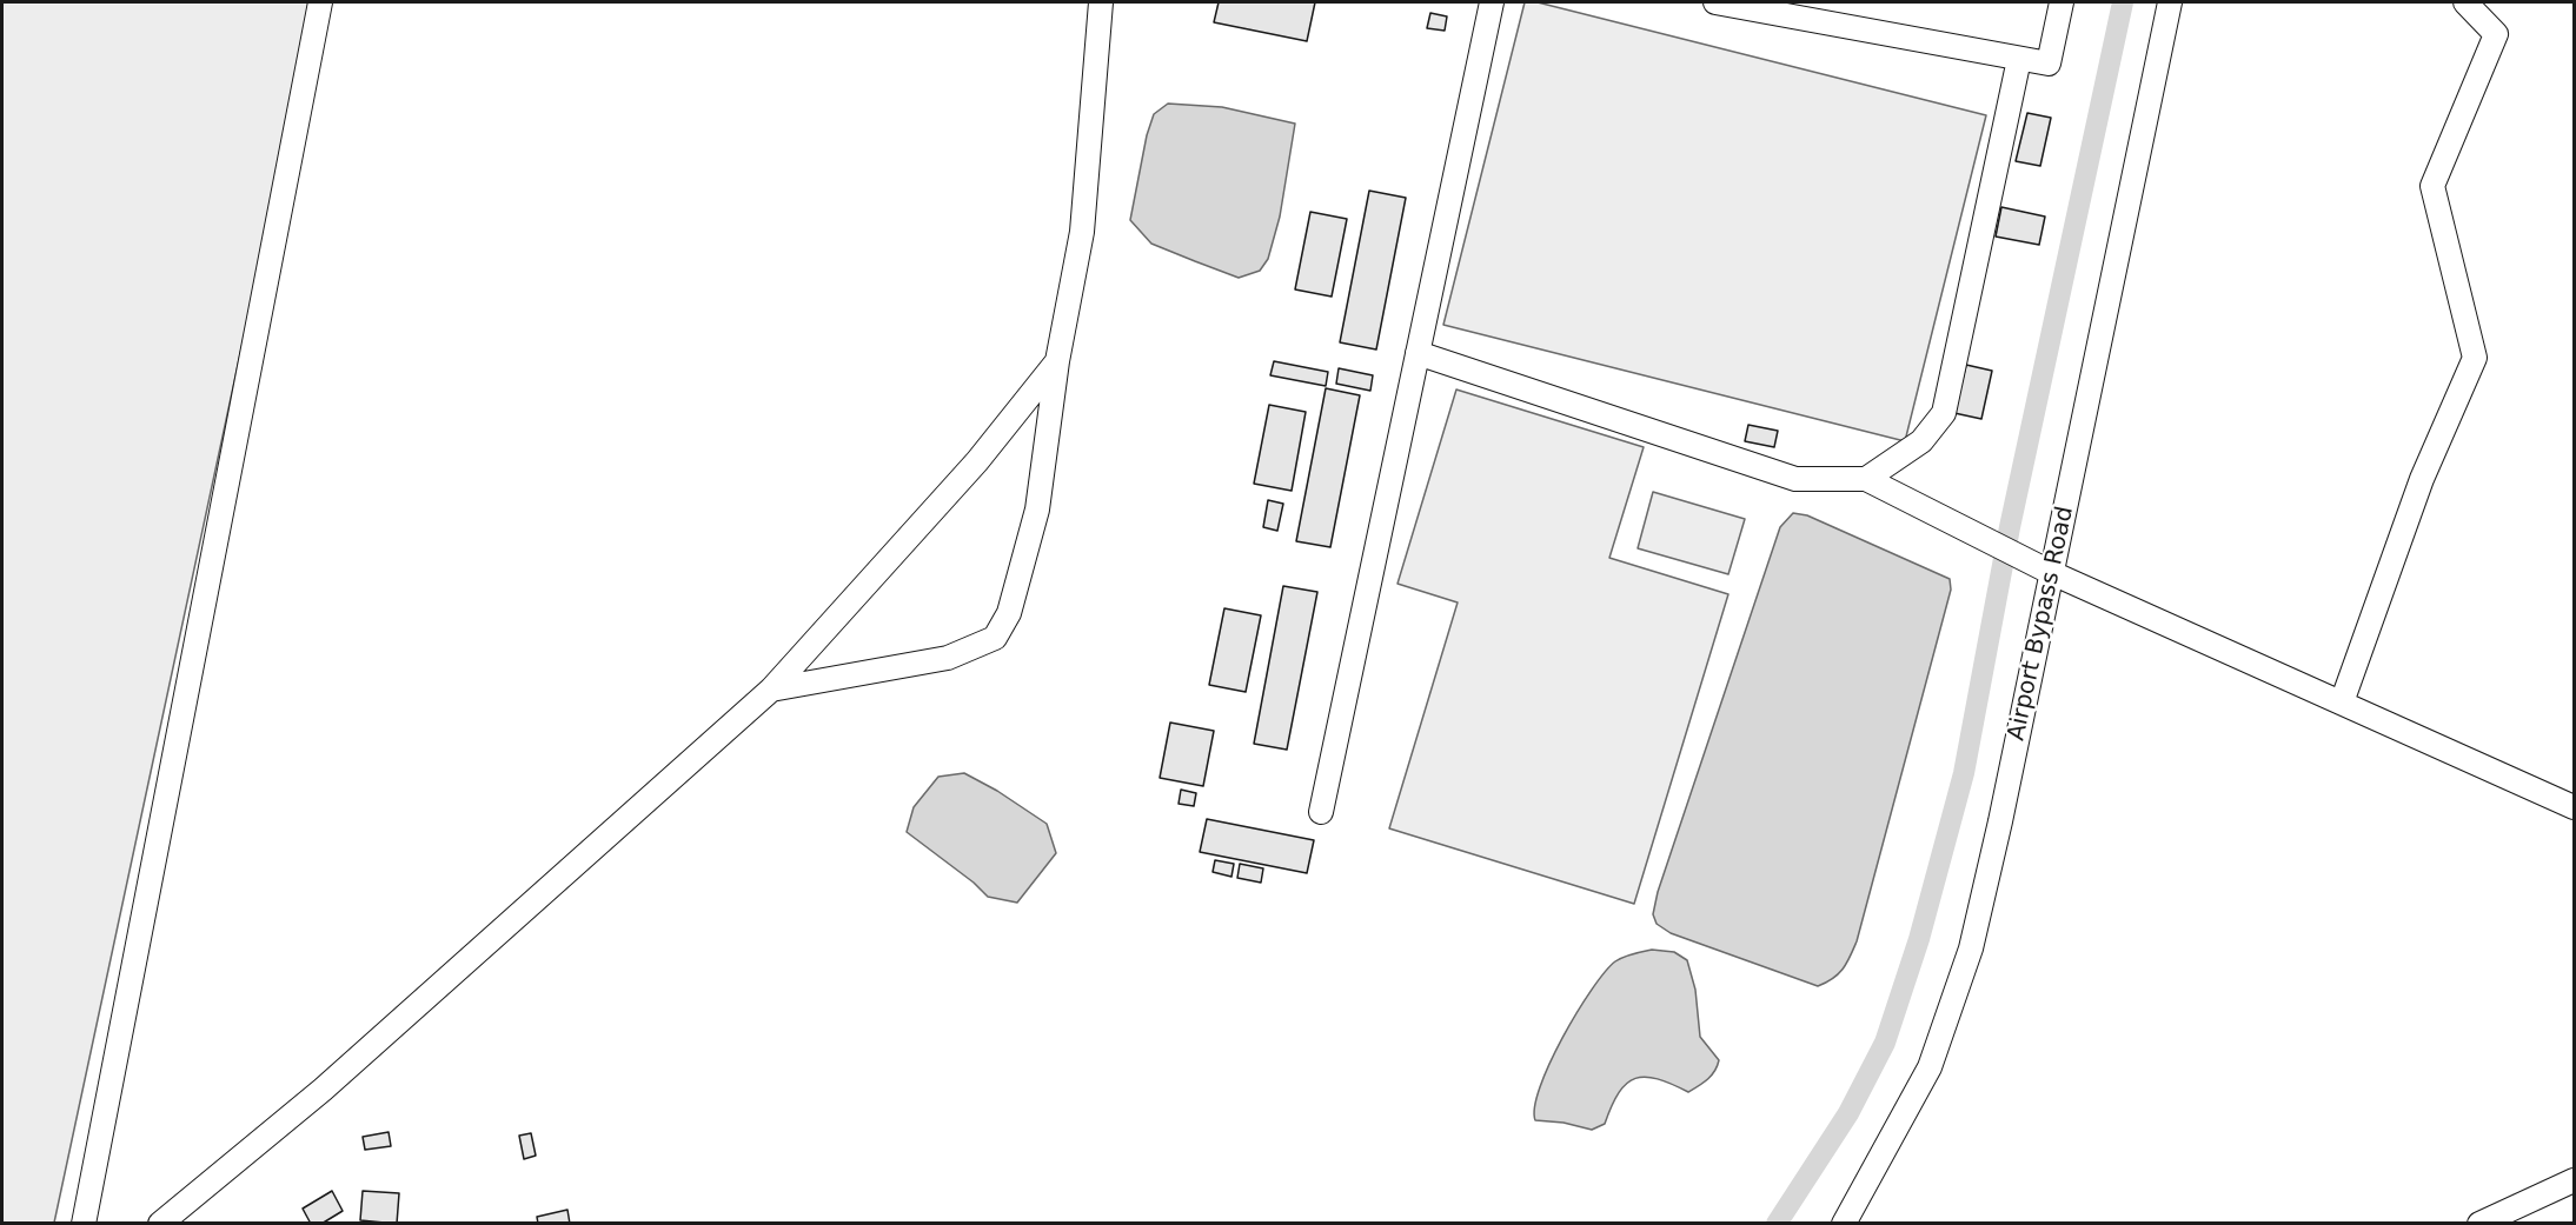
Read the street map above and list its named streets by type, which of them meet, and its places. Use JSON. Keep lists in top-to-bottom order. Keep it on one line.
{"streets":{"street":["Airport Bypass Road"]}}
